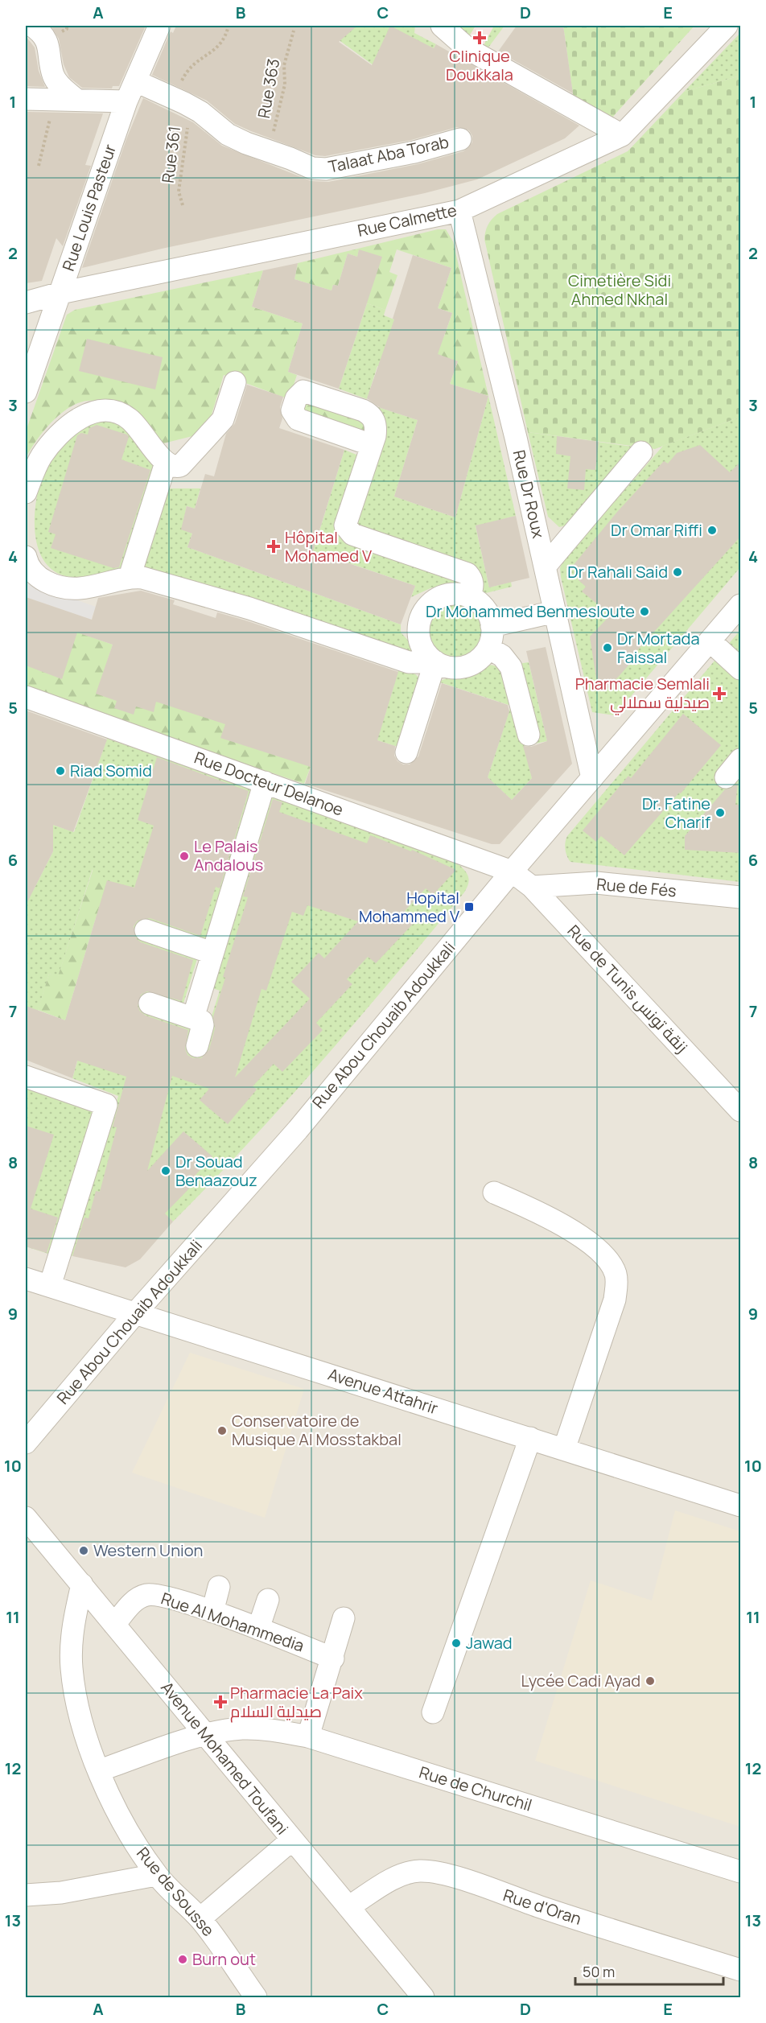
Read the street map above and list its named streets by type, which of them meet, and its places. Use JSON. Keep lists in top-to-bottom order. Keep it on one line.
{"streets":{"street":["Talaat Aba Torab","Rue Louis Pasteur","Rue Calmette","Rue Dr Roux","Rue Docteur Delanoe","Rue de Fés","Rue de Tunis زنقة تونس","Rue Abou Chouaib Adoukkali","Avenue Attahrir","Rue Al Mohammedia","Avenue Mohamed Toufani","Rue de Churchil","Rue de Sousse","Rue d'Oran"],"path":["Rue 363","Rue 361"]},"crossings":[["Rue 363","Talaat Aba Torab"],["Rue 361","Talaat Aba Torab"],["Talaat Aba Torab","Rue Louis Pasteur"],["Rue Louis Pasteur","Rue Calmette"],["Rue Calmette","Rue Dr Roux"],["Rue Dr Roux","Rue Abou Chouaib Adoukkali"],["Rue Docteur Delanoe","Rue de Tunis زنقة تونس"],["Rue Docteur Delanoe","Rue Abou Chouaib Adoukkali"],["Rue de Fés","Rue de Tunis زنقة تونس"],["Rue de Tunis زنقة تونس","Rue Abou Chouaib Adoukkali"],["Rue Abou Chouaib Adoukkali","Avenue Attahrir"],["Rue Al Mohammedia","Avenue Mohamed Toufani"],["Avenue Mohamed Toufani","Rue de Churchil"],["Avenue Mohamed Toufani","Rue de Sousse"],["Avenue Mohamed Toufani","Rue d'Oran"],["Rue de Churchil","Rue de Sousse"]],"parks":["Cimetière Sidi Ahmed Nkhal"],"places":{"health":["Clinique Doukkala","Hôpital Mohamed V","Pharmacie Semlali صيدلية سملالي","Pharmacie La Paix صيدلية السلام"],"other":["Dr Omar Riffi","Dr Rahali Said","Dr Mohammed Benmesloute","Dr Mortada Faissal","Riad Somid","Dr. Fatine Charif","Le Palais Andalous","Dr Souad Benaazouz","Conservatoire de Musique Al Mosstakbal","Western Union","Jawad","Lycée Cadi Ayad","Burn out"],"transit":["Hopital Mohammed V"]},"scale_bar":"50 m","grid":{"columns":["A","B","C","D","E"],"rows":["1","2","3","4","5","6","7","8","9","10","11","12","13"]}}
